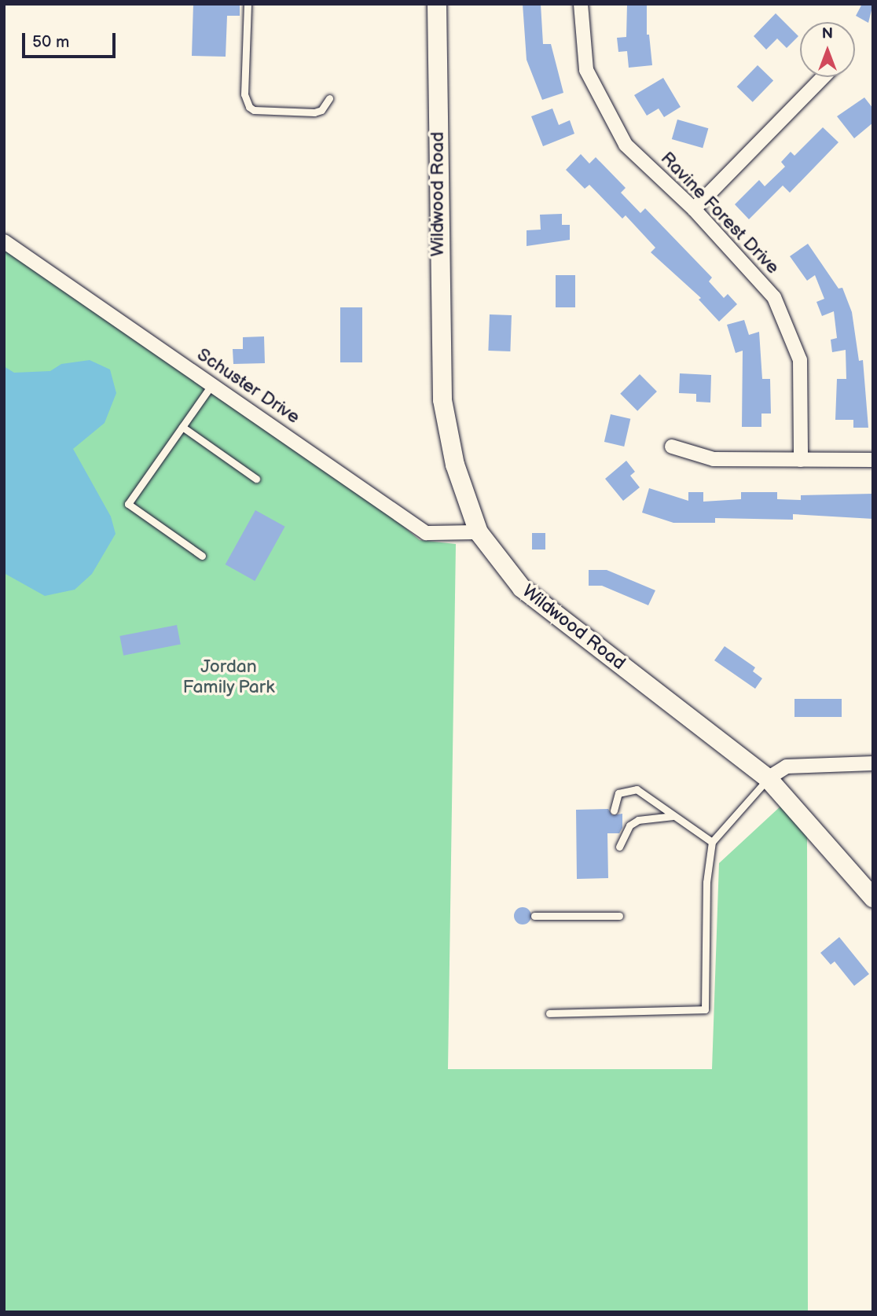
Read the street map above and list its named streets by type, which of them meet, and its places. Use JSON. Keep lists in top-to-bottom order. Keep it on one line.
{"streets":{"street":["Wildwood Road","Ravine Forest Drive","Schuster Drive"]},"crossings":[["Wildwood Road","Schuster Drive"]],"parks":["Jordan Family Park"],"scale_bar":"50 m","north":"top"}
